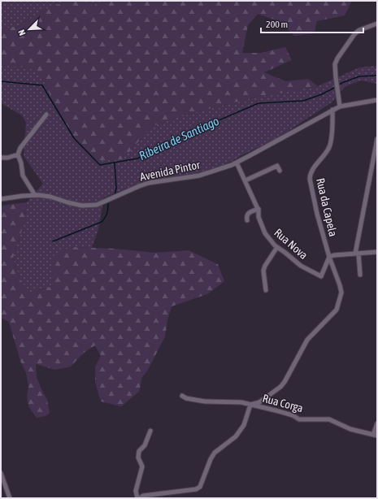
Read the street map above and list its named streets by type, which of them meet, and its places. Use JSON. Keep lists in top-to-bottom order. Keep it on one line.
{"streets":{"street":["Avenida Pintor","Rua da Capela","Rua Nova","Rua Corga"]},"crossings":[["Avenida Pintor","Rua da Capela"],["Avenida Pintor","Rua Nova"],["Rua da Capela","Rua Nova"],["Rua da Capela","Rua Corga"]],"water":["Ribeira de Santiago"],"scale_bar":"200 m","north":"bottom left"}
